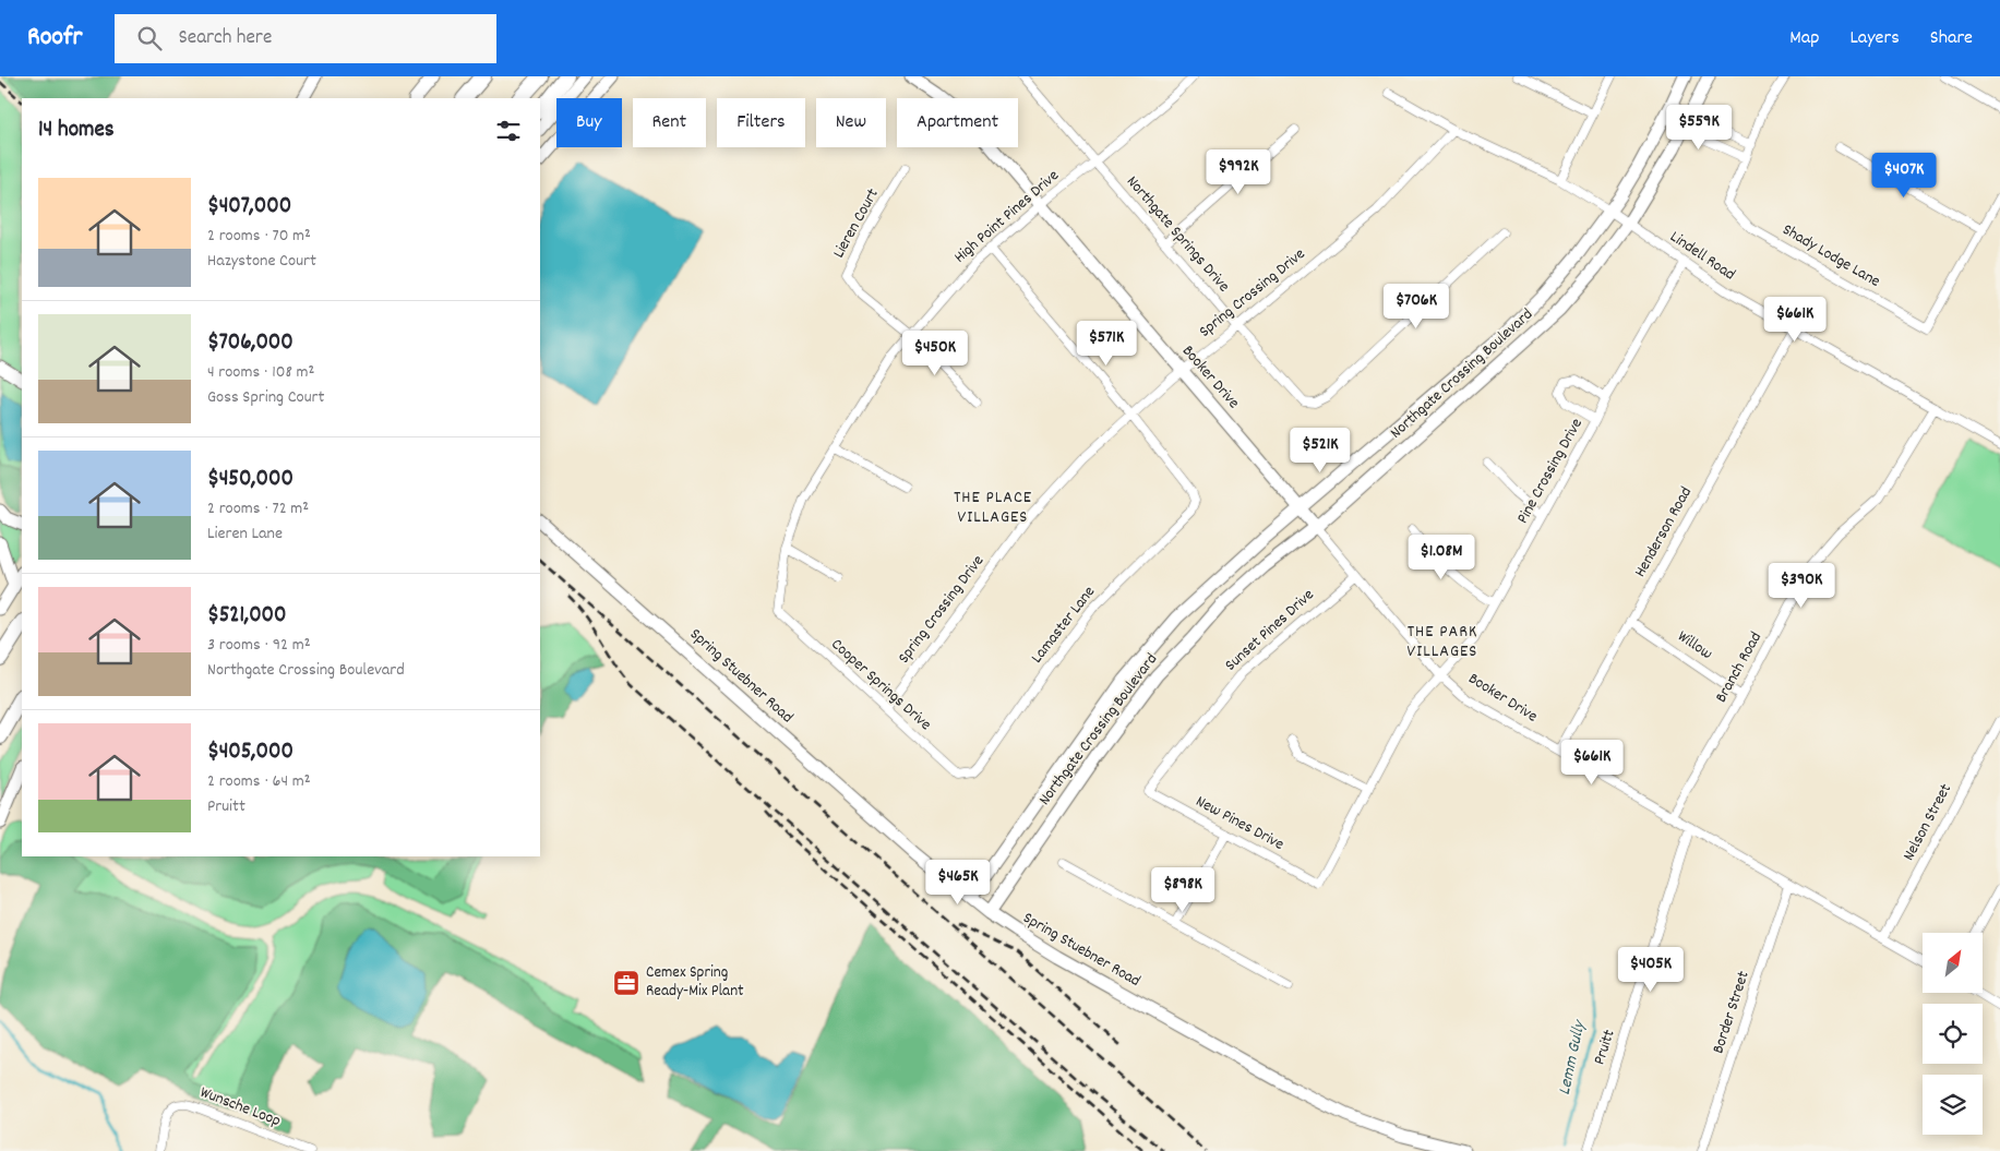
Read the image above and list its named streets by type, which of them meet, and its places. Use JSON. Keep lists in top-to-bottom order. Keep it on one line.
{"streets":{"main road":["Northgate Crossing Boulevard","Booker Drive","Spring Stuebner Road"],"street":["High Point Pines Drive","Lieren Court","Northgate Springs Drive","Lindell Road","Shady Lodge Lane","Spring Crossing Drive","Pine Crossing Drive","Henderson Road","Lamaster Lane","Sunset Pines Drive","Willow","Branch Road","Cooper Springs Drive","Nelson Street","New Pines Drive","Border Street","Pruitt","Wunsche Loop"]},"crossings":[["High Point Pines Drive","Lieren Court"],["High Point Pines Drive","Northgate Springs Drive"],["High Point Pines Drive","Booker Drive"],["High Point Pines Drive","Cooper Springs Drive"],["Northgate Springs Drive","Spring Crossing Drive"],["Lindell Road","Spring Crossing Drive"],["Lindell Road","Northgate Crossing Boulevard"],["Lindell Road","Pine Crossing Drive"],["Lindell Road","Henderson Road"],["Lindell Road","Branch Road"],["Spring Crossing Drive","Booker Drive"],["Spring Crossing Drive","Lamaster Lane"],["Spring Crossing Drive","Cooper Springs Drive"],["Northgate Crossing Boulevard","Booker Drive"],["Northgate Crossing Boulevard","Spring Stuebner Road"],["Booker Drive","Pine Crossing Drive"],["Booker Drive","Henderson Road"],["Booker Drive","Sunset Pines Drive"],["Booker Drive","Branch Road"],["Booker Drive","Nelson Street"],["Booker Drive","Border Street"],["Booker Drive","Pruitt"],["Pine Crossing Drive","New Pines Drive"],["Henderson Road","Willow"],["Lamaster Lane","Cooper Springs Drive"],["Sunset Pines Drive","New Pines Drive"],["Willow","Branch Road"]],"districts":["THE PLACE VILLAGES","THE PARK VILLAGES"],"water":["Lemm Gully"],"places":{"office":["Cemex Spring Ready-Mix Plant"]},"north":"top right","page":{"header":"Roofr","search":"Search here","nav":["Map","Layers","Share"],"chip":["Buy","Rent","Filters","New","Apartment"],"heading":"14 homes","price":["$559K","$992K","$407K","$706K","$661K","$571K","$450K","$521K","$1.08M","$390K","$661K","$465K","$898K","$405K"],"list":[{"name":"$407,000","note":"2 rooms · 70 m² · Hazystone Court"},{"name":"$706,000","note":"4 rooms · 108 m² · Goss Spring Court"},{"name":"$450,000","note":"2 rooms · 72 m² · Lieren Lane"},{"name":"$521,000","note":"3 rooms · 92 m² · Northgate Crossing Boulevard"},{"name":"$405,000","note":"2 rooms · 64 m² · Pruitt"}]}}
